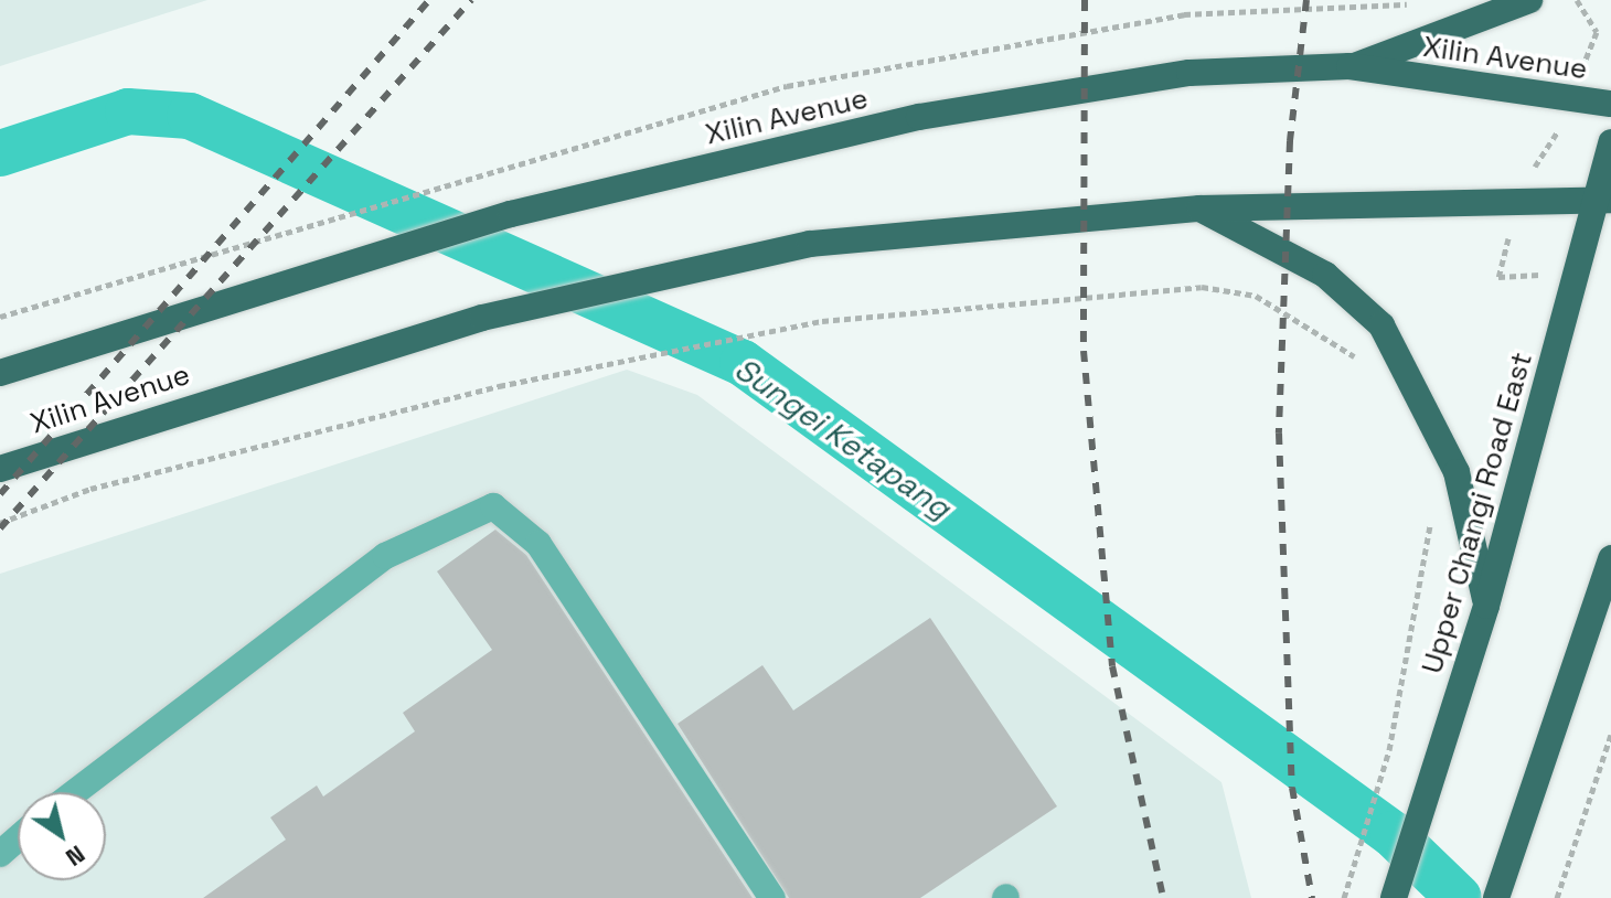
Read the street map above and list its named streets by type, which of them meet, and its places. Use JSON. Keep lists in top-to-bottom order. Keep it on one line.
{"streets":{"main road":["Xilin Avenue","Upper Changi Road East"]},"crossings":[["Xilin Avenue","Upper Changi Road East"]],"water":["Sungei Ketapang"],"north":"bottom right"}
